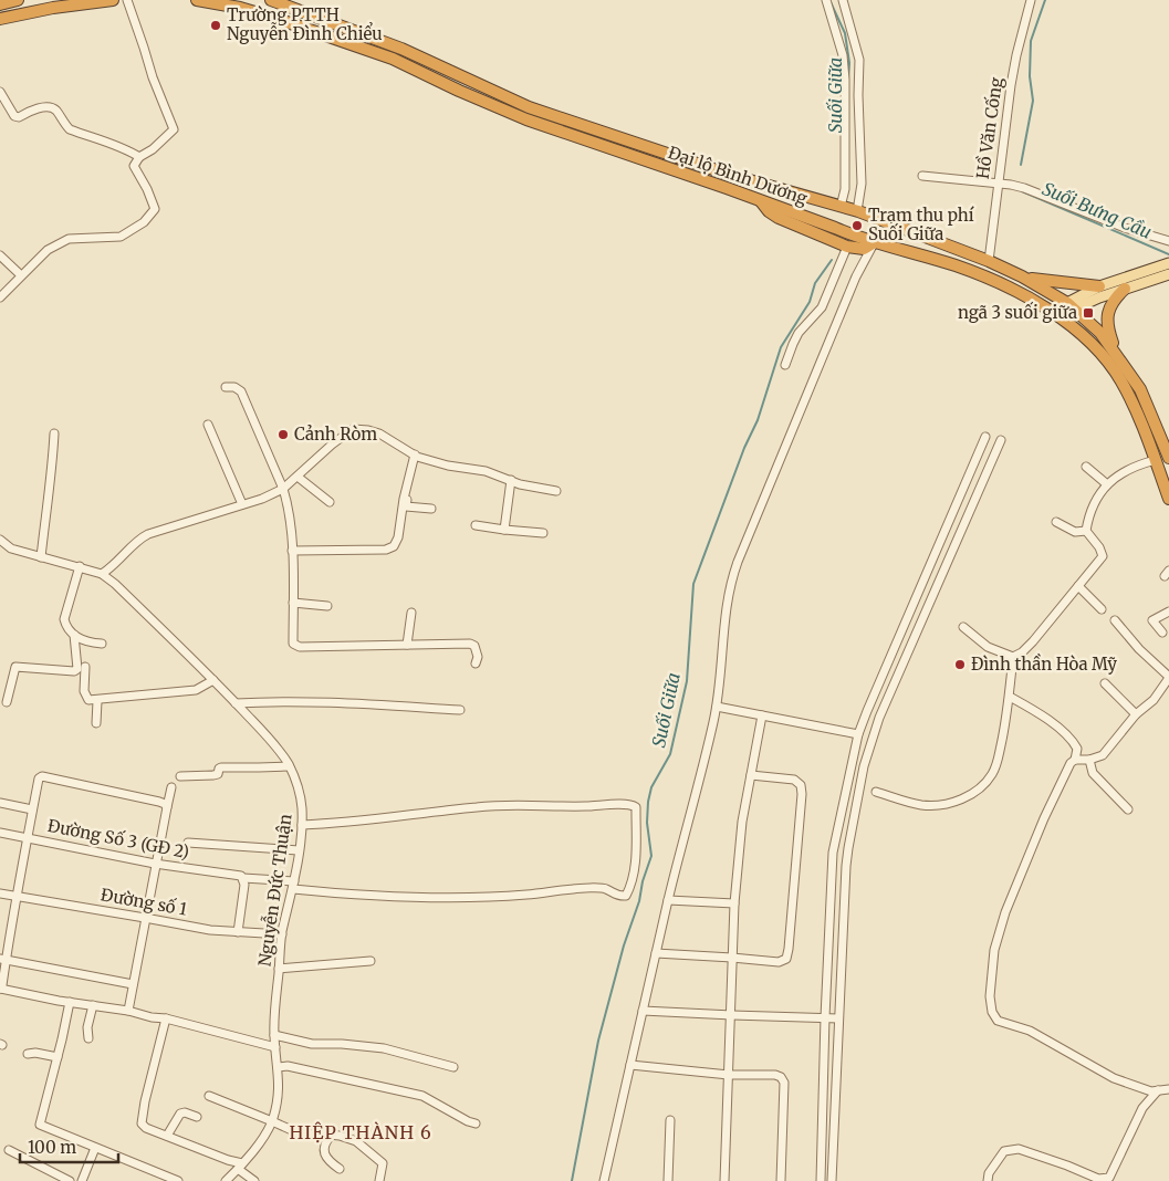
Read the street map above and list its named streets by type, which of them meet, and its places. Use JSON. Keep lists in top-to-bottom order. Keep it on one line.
{"streets":{"highway":["Đại lộ Bình Dương"],"street":["Hồ Văn Cống","Đường Số 3 (GĐ 2)","Nguyễn Đức Thuận","Đường số 1"]},"crossings":[["Hồ Văn Cống","Đại lộ Bình Dương"],["Đường Số 3 (GĐ 2)","Nguyễn Đức Thuận"],["Nguyễn Đức Thuận","Đường số 1"]],"districts":["HIỆP THÀNH 6"],"water":["Suối Giữa","Suối Bưng Cầu"],"places":{"other":["Trường PTTH Nguyễn Đình Chiểu","Trạm thu phí Suối Giữa","Cảnh Ròm","Đình thần Hòa Mỹ"],"transit":["ngã 3 suối giữa"]},"scale_bar":"100 m"}
